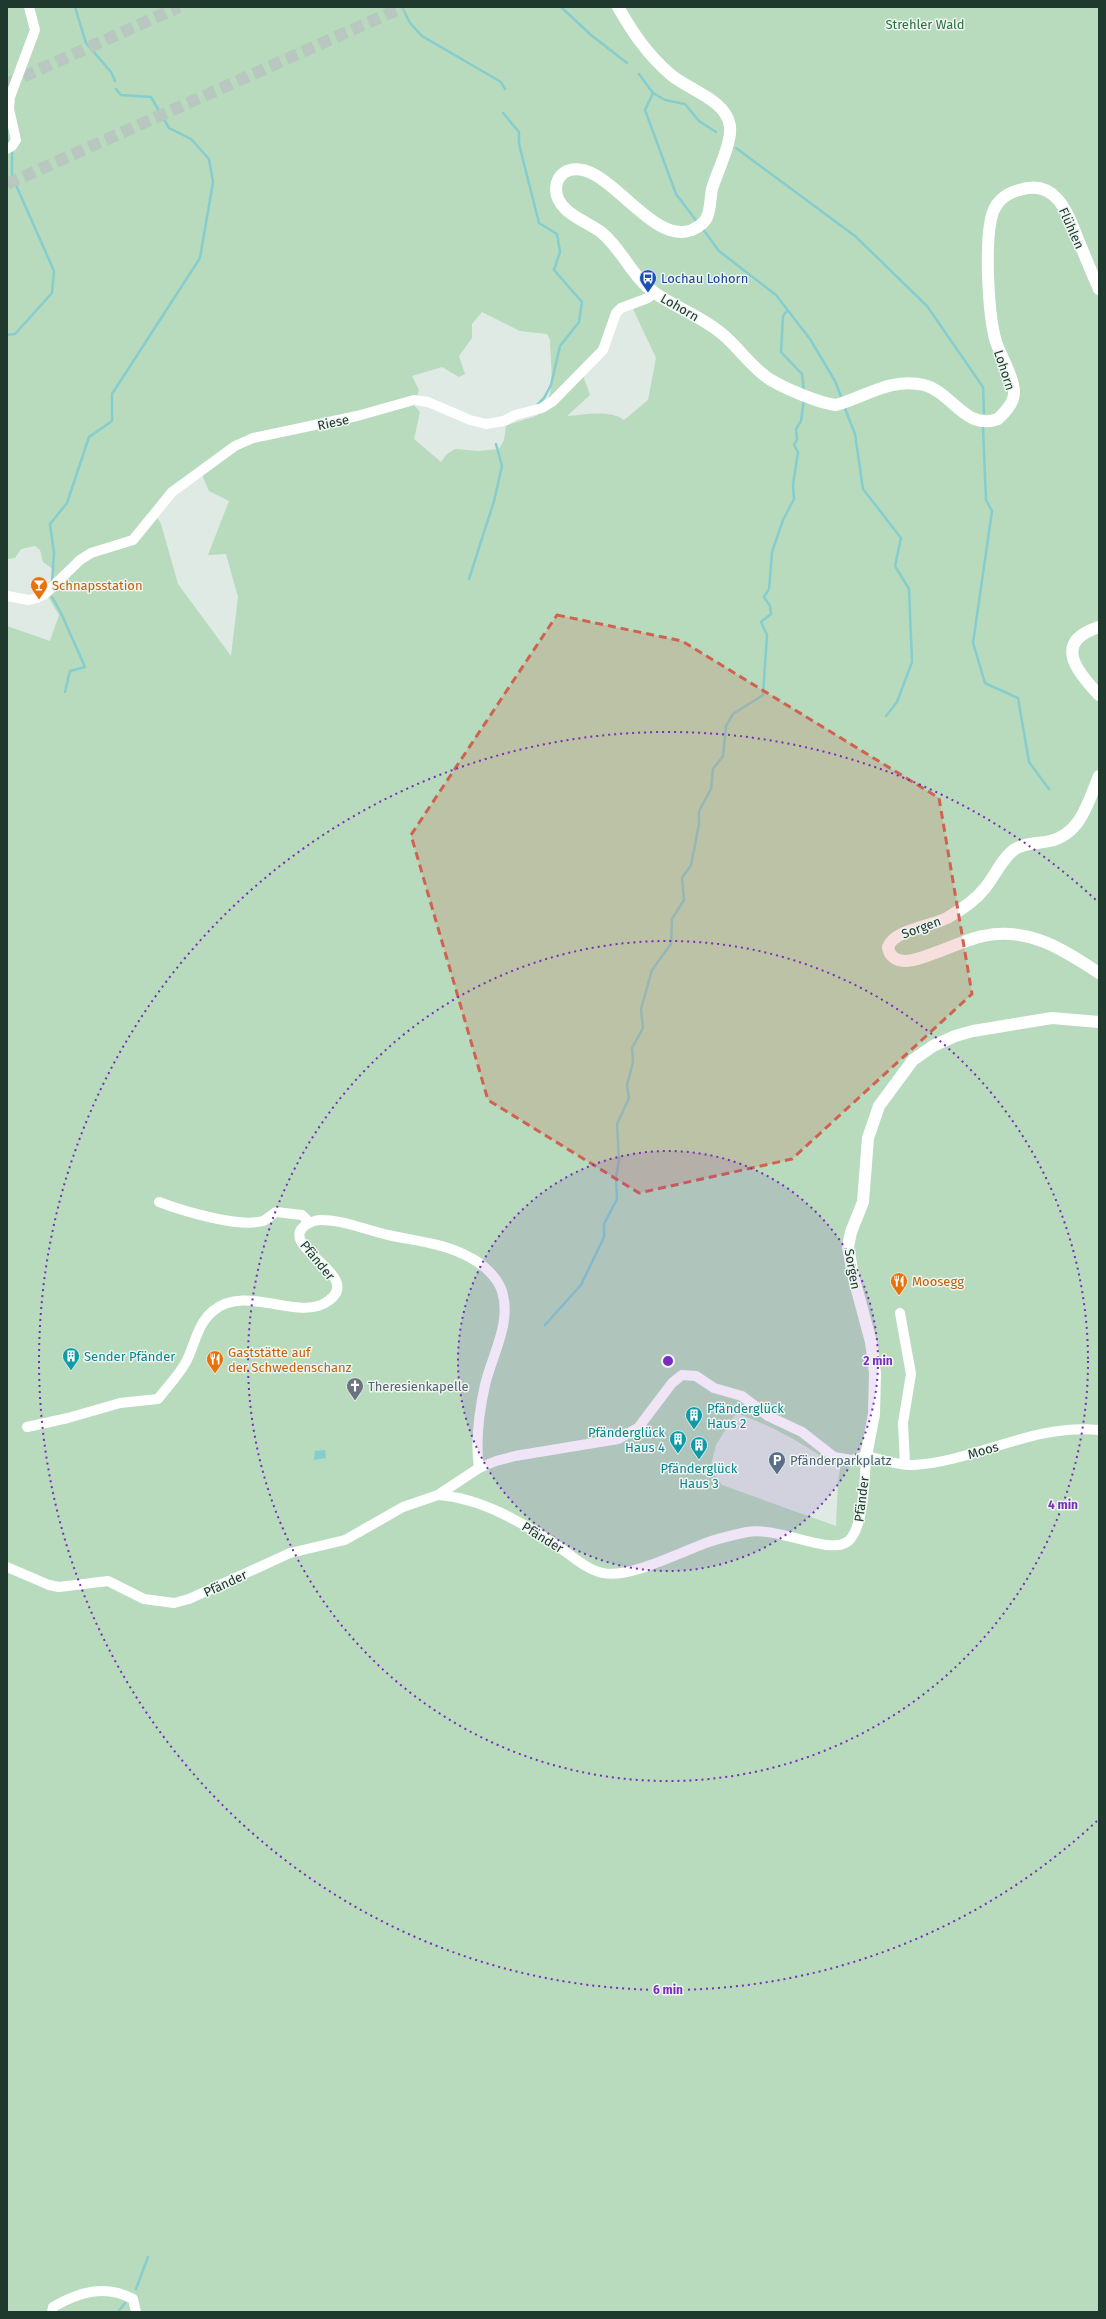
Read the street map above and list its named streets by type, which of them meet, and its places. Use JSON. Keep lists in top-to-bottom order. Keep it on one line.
{"streets":{"street":["Flühlen","Lohorn","Riese","Sorgen","Pfänder","Moos"]},"crossings":[["Flühlen","Lohorn"],["Lohorn","Riese"],["Sorgen","Pfänder"],["Sorgen","Moos"],["Pfänder","Moos"]],"parks":["Strehler Wald"],"places":{"bus stop":["Lochau Lohorn"],"bar":["Schnapsstation"],"restaurant":["Moosegg","Gaststätte auf der Schwedenschanz"],"building":["Sender Pfänder","Pfänderglück Haus 2","Pfänderglück Haus 4","Pfänderglück Haus 3"],"church":["Theresienkapelle"],"parking":["Pfänderparkplatz"]},"rings":["2 min","4 min","6 min"]}
